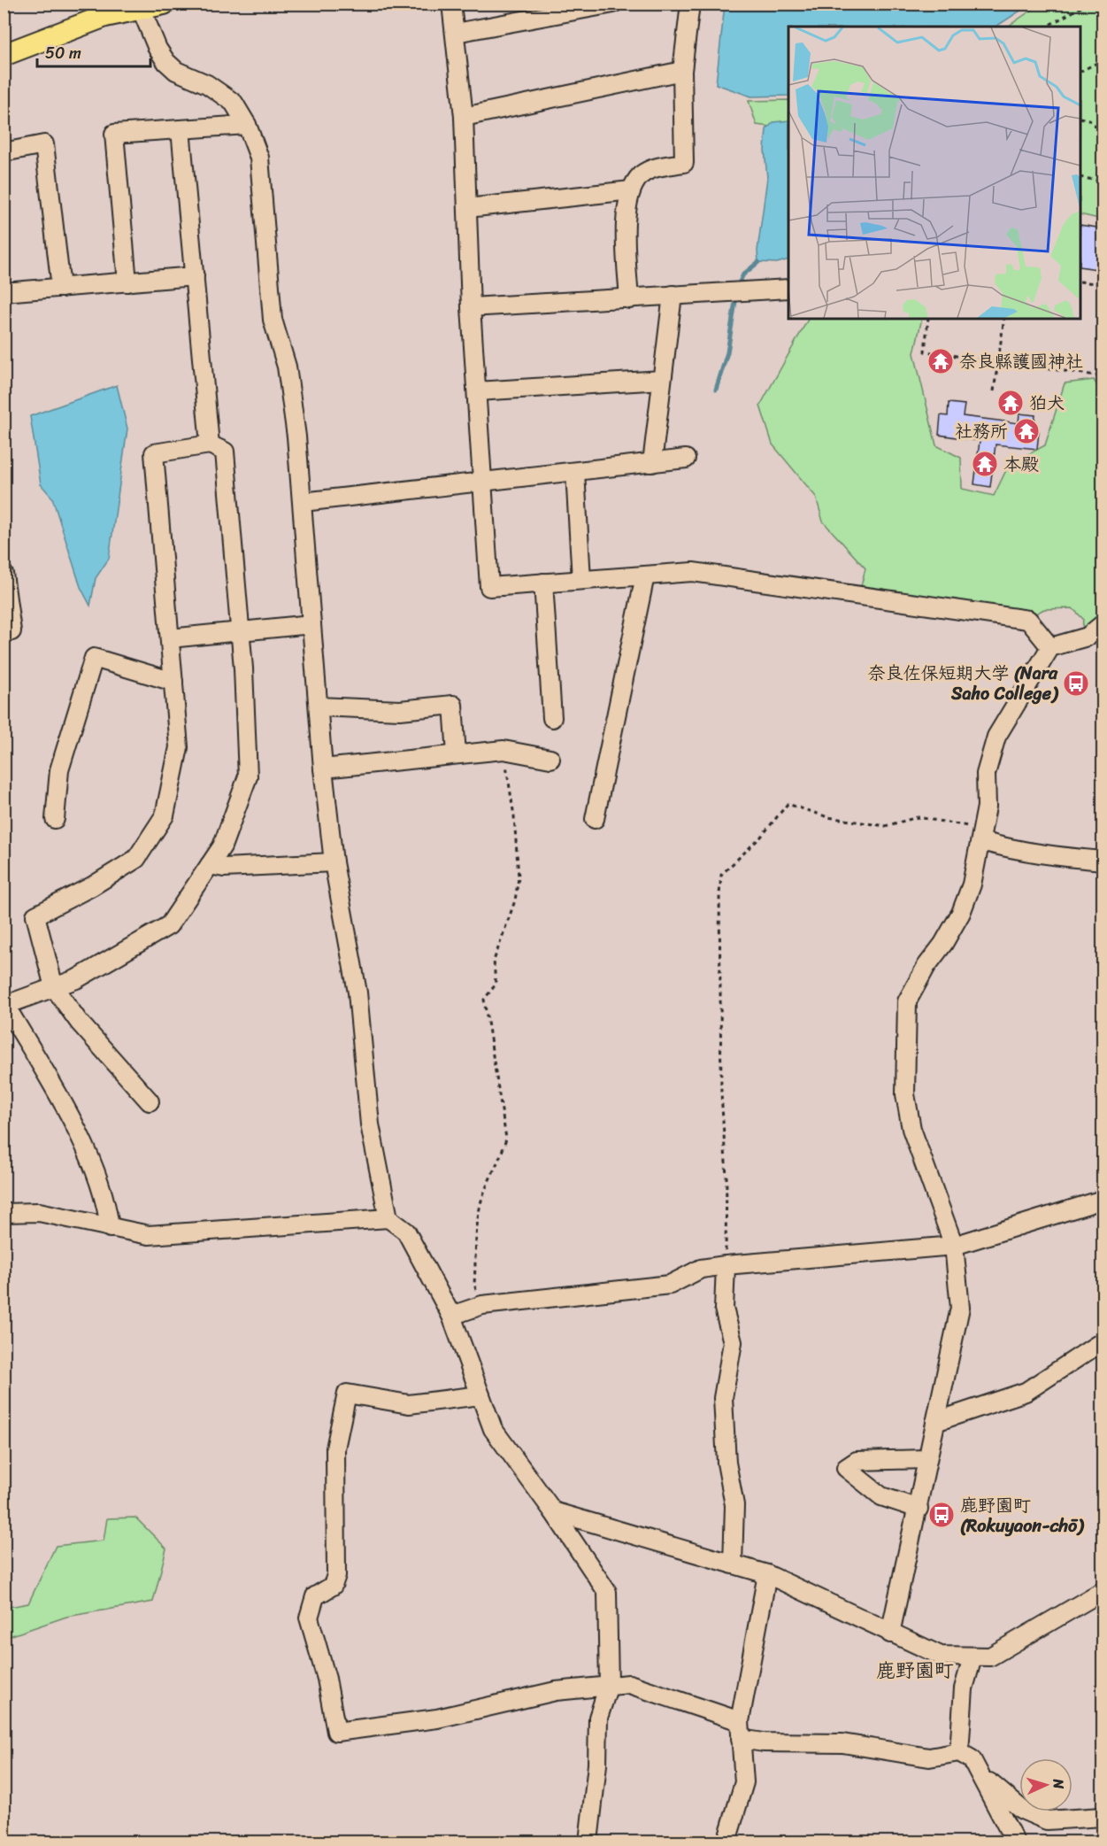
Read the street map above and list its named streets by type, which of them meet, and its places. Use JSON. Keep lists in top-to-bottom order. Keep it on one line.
{"districts":["鹿野園町"],"places":{"temple":["奈良縣護國神社","狛犬","社務所","本殿"],"bus stop":["奈良佐保短期大学 (Nara Saho College)","鹿野園町 (Rokuyaon-chō)"]},"scale_bar":"50 m","north":"right"}
